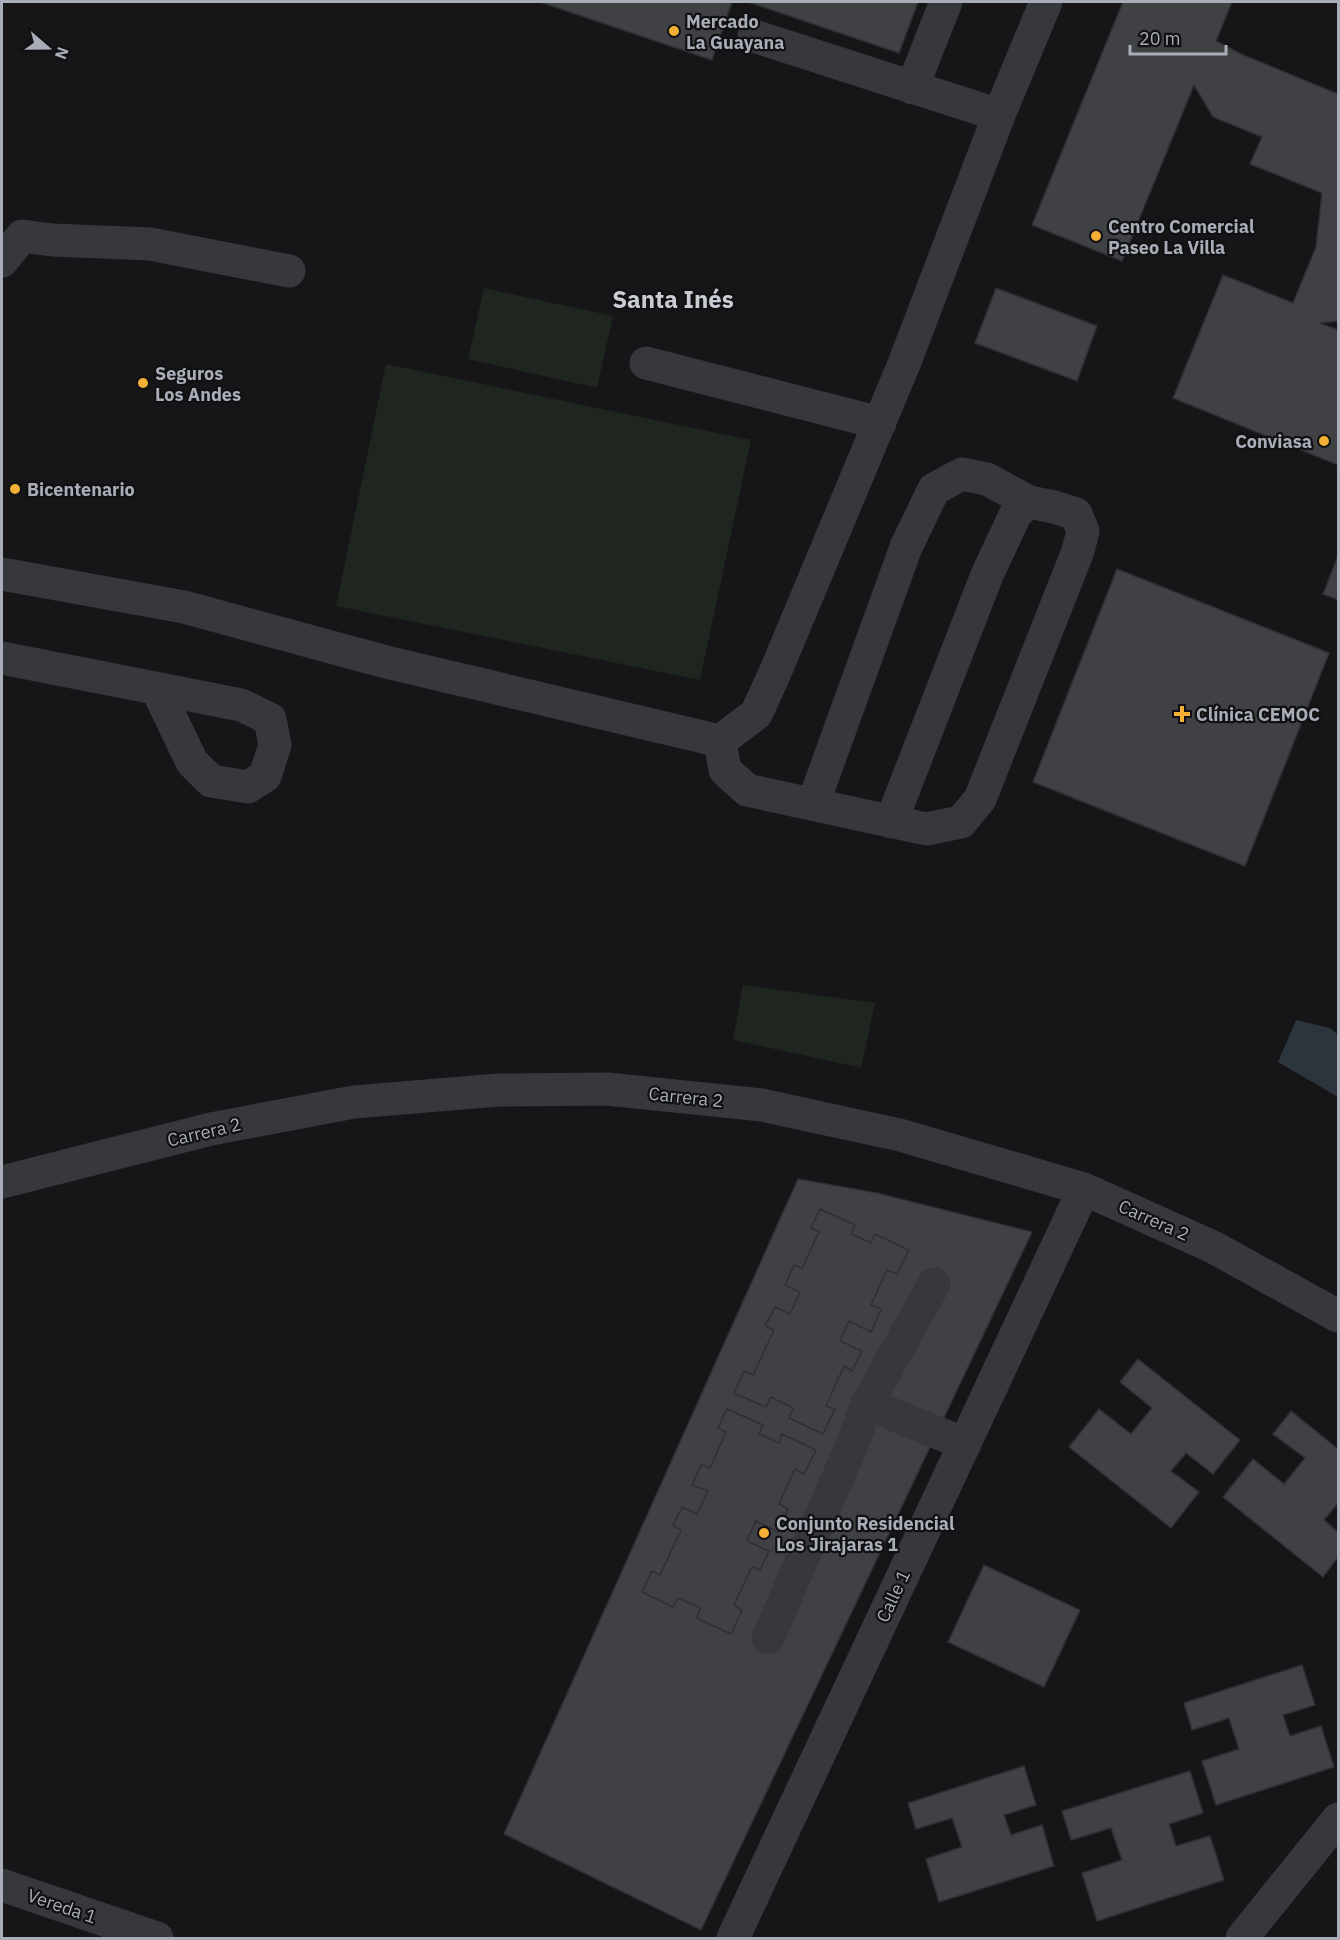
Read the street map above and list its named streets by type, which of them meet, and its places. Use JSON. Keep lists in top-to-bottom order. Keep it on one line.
{"streets":{"street":["Carrera 2","Calle 1","Vereda 1"]},"crossings":[["Carrera 2","Calle 1"]],"districts":["Santa Inés"],"places":{"other":["Mercado La Guayana","Centro Comercial Paseo La Villa","Seguros Los Andes","Conviasa","Bicentenario","Conjunto Residencial Los Jirajaras 1"],"health":["Clínica CEMOC"]},"scale_bar":"20 m","north":"right"}
